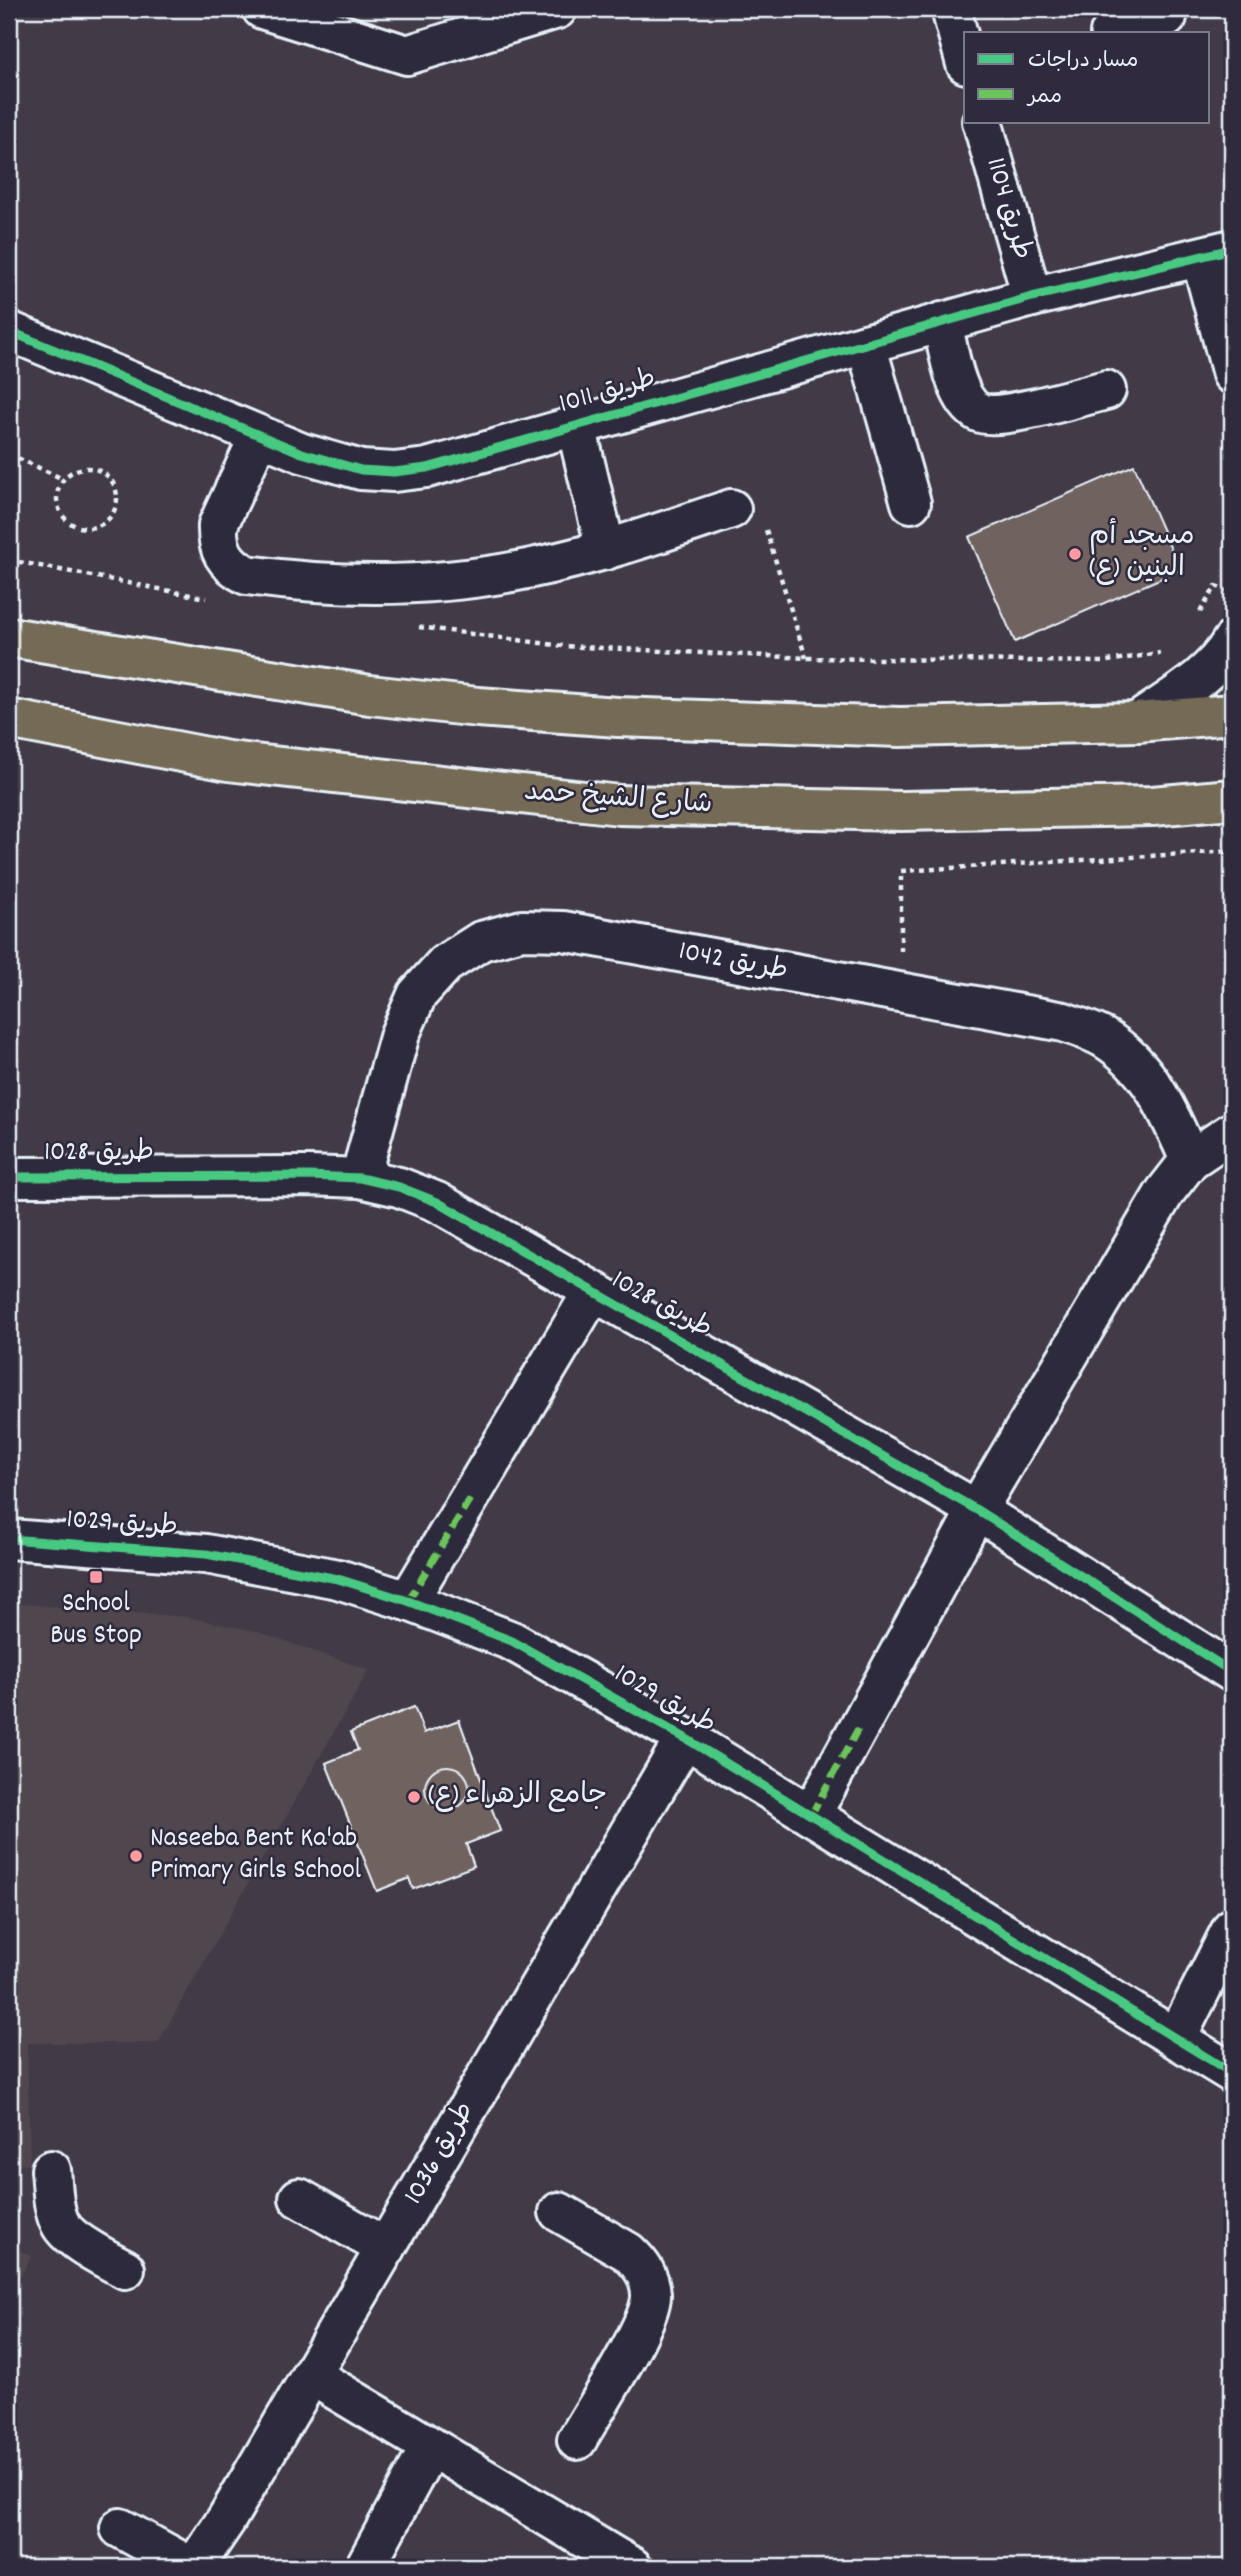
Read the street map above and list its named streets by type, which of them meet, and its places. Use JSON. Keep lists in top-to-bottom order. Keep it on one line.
{"streets":{"main road":["شارع الشيخ حمد"],"street":["طريق 1104","طريق 1011","طريق 1042","طريق 1028","طريق 1029","طريق 1036"]},"crossings":[["طريق 1104","طريق 1011"],["طريق 1042","طريق 1028"],["طريق 1029","طريق 1036"]],"places":{"other":["مسجد أم البنين (ع)","جامع الزهراء (ع)","Naseeba Bent Ka'ab Primary Girls School"],"transit":["School Bus Stop"]},"legend":["مسار دراجات","ممر"]}
